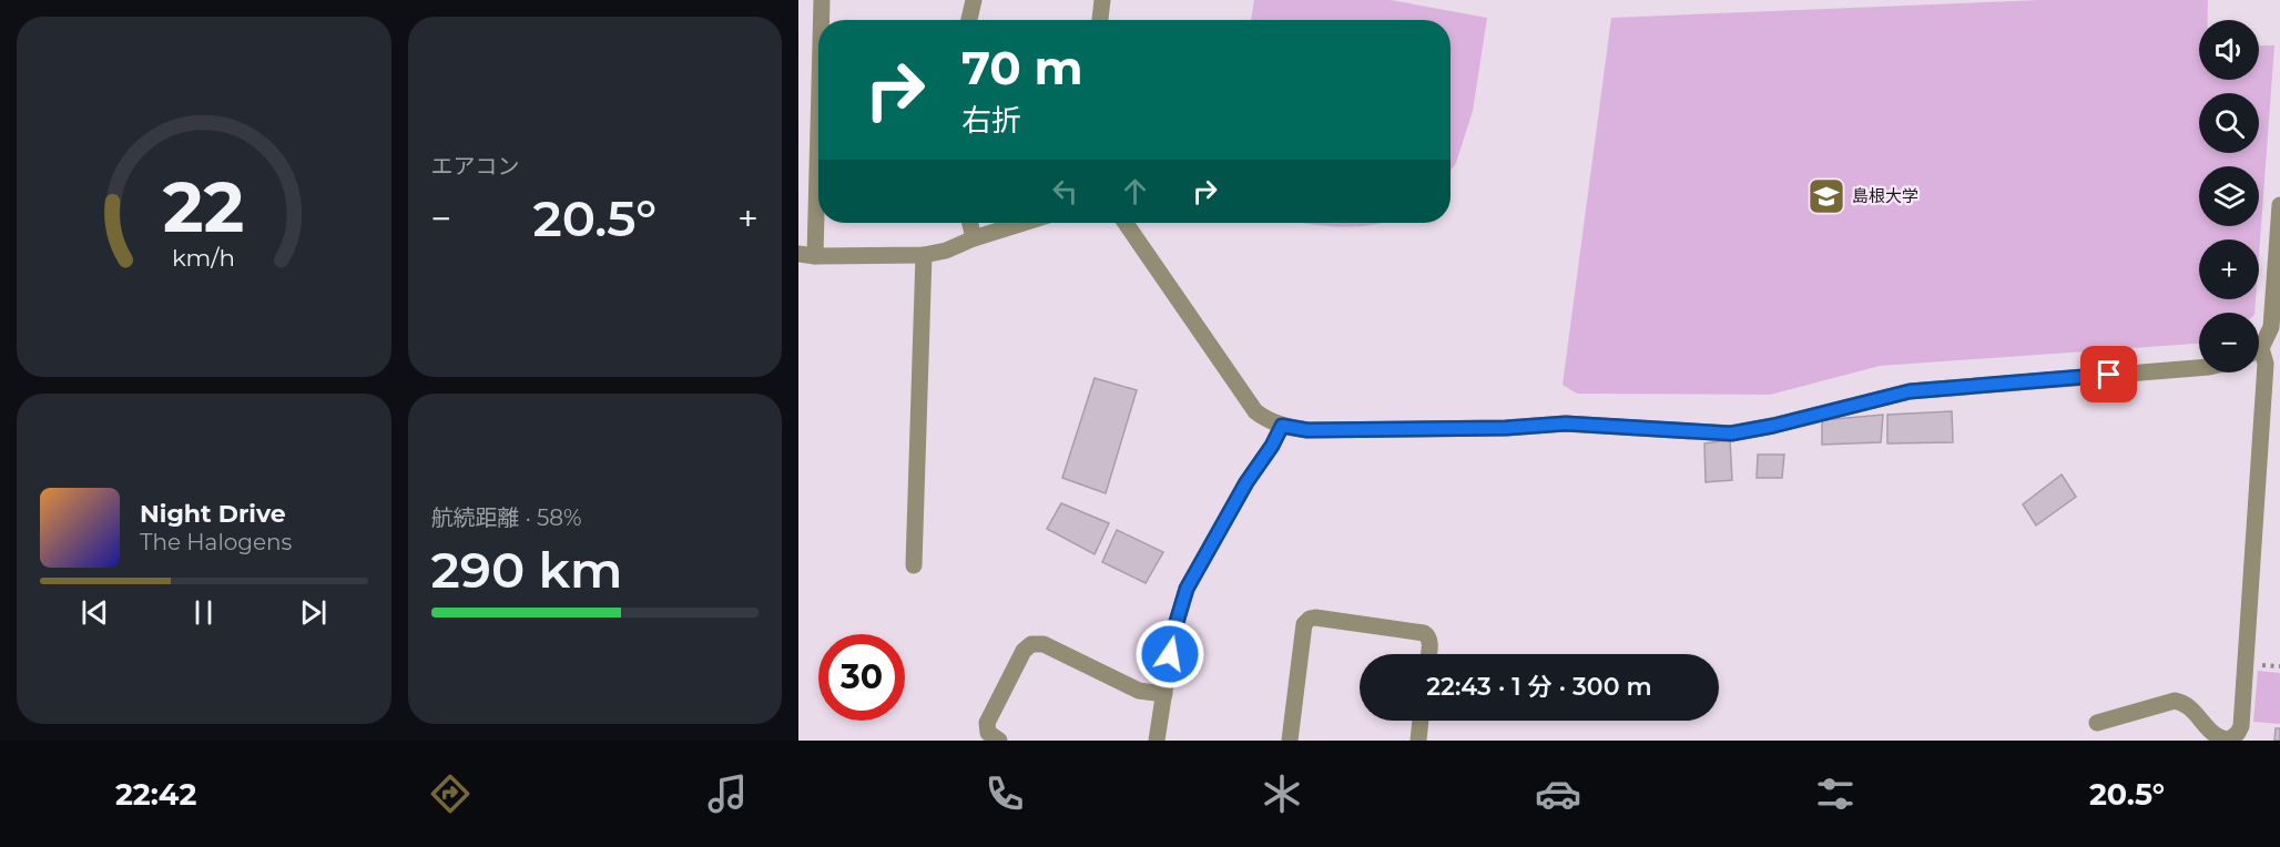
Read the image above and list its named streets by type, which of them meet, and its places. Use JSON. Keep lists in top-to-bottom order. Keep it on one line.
{"places":{"school or university":["島根大学"]},"page":{"tile":["エアコン",["航続距離 · 58%","290 km"]],"map_buttons":["+","−"],"turn":["70 m","右折"],"heat":["−","20.5°","+"],"song":["Night Drive","The Halogens"],"limit":"30","trip":"22:43 · 1 分 · 300 m","tabs":["22:42","20.5°"],"gauge":["22","km/h"]}}
